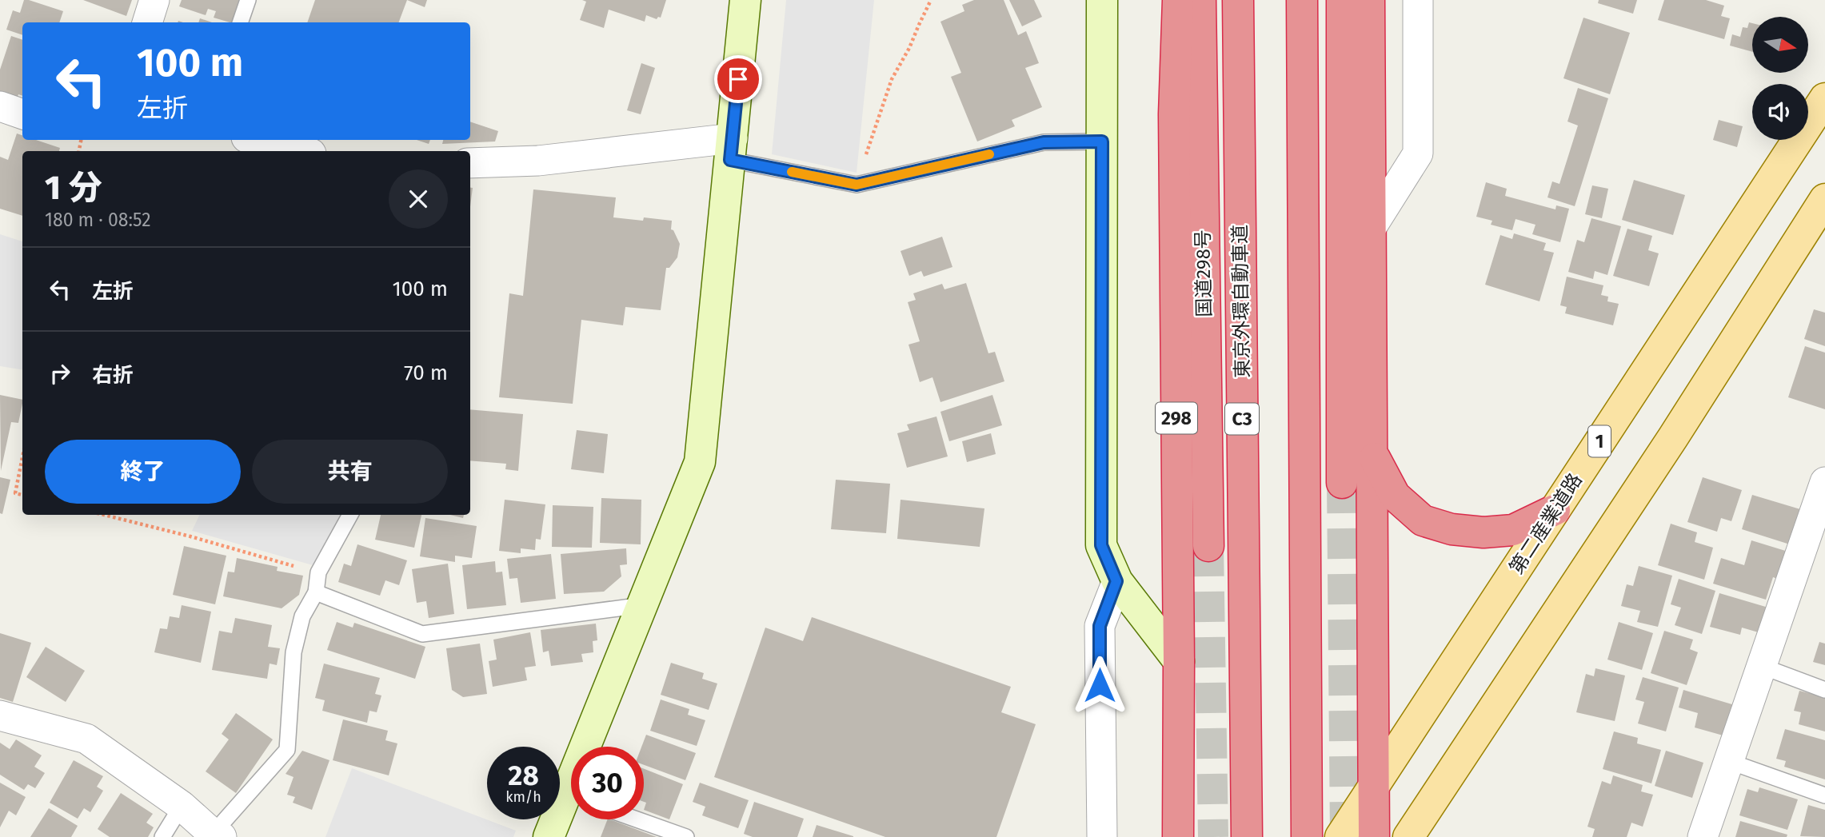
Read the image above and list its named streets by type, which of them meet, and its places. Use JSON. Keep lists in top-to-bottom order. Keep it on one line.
{"streets":{"highway":["国道298号","東京外環自動車道","298","C3"],"main road":["1","第二産業道路"]},"north":"right","page":{"turn":["100 m","左折"],"heading":["1 分","180 m · 08:52"],"list":[{"name":"左折","value":"100 m"},{"name":"右折","value":"70 m"}],"buttons":["終了","共有"],"speed":"28 km/h","limit":"30"}}
